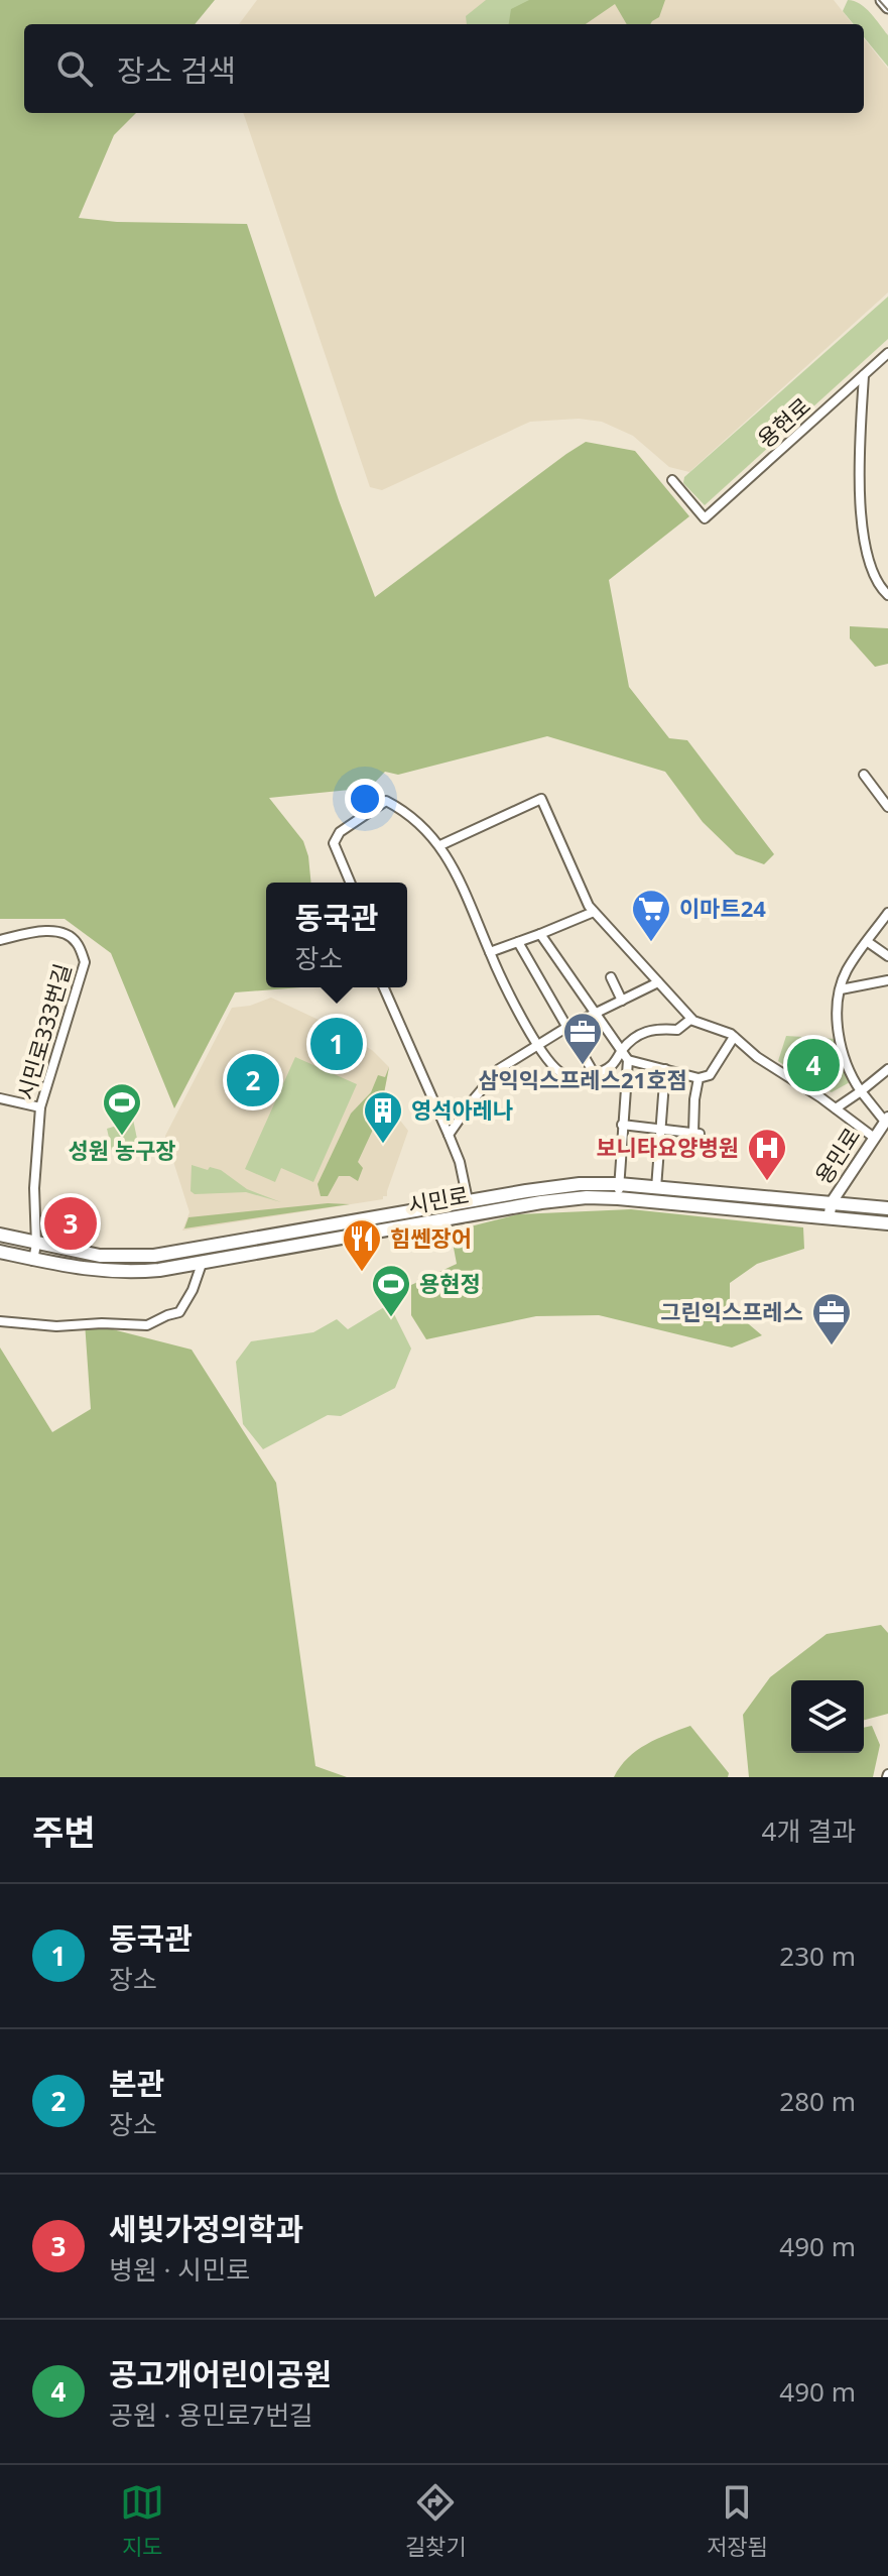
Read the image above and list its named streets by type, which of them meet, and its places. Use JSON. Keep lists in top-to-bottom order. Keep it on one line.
{"streets":{"main road":["시민로"],"street":["용현로","시민로333번길","용민로"]},"crossings":[["시민로333번길","시민로"],["용민로","시민로"]],"places":{"supermarket":["이마트24"],"office":["삼익익스프레스21호점","그린익스프레스"],"sports":["성원 농구장","용현정"],"building":["영석아레나"],"hospital":["보니타요양병원"],"restaurant":["힘쎈장어"]},"page":{"search":"장소 검색","popup":["동국관","장소"],"pins":["1","4","2","3"],"heading":["주변","4개 결과"],"list":[{"mark":"1","name":"동국관","note":"장소","value":"230 m"},{"mark":"2","name":"본관","note":"장소","value":"280 m"},{"mark":"3","name":"세빛가정의학과","note":"병원 · 시민로","value":"490 m"},{"mark":"4","name":"공고개어린이공원","note":"공원 · 용민로7번길","value":"490 m"}],"nav":["지도","길찾기","저장됨"]}}
